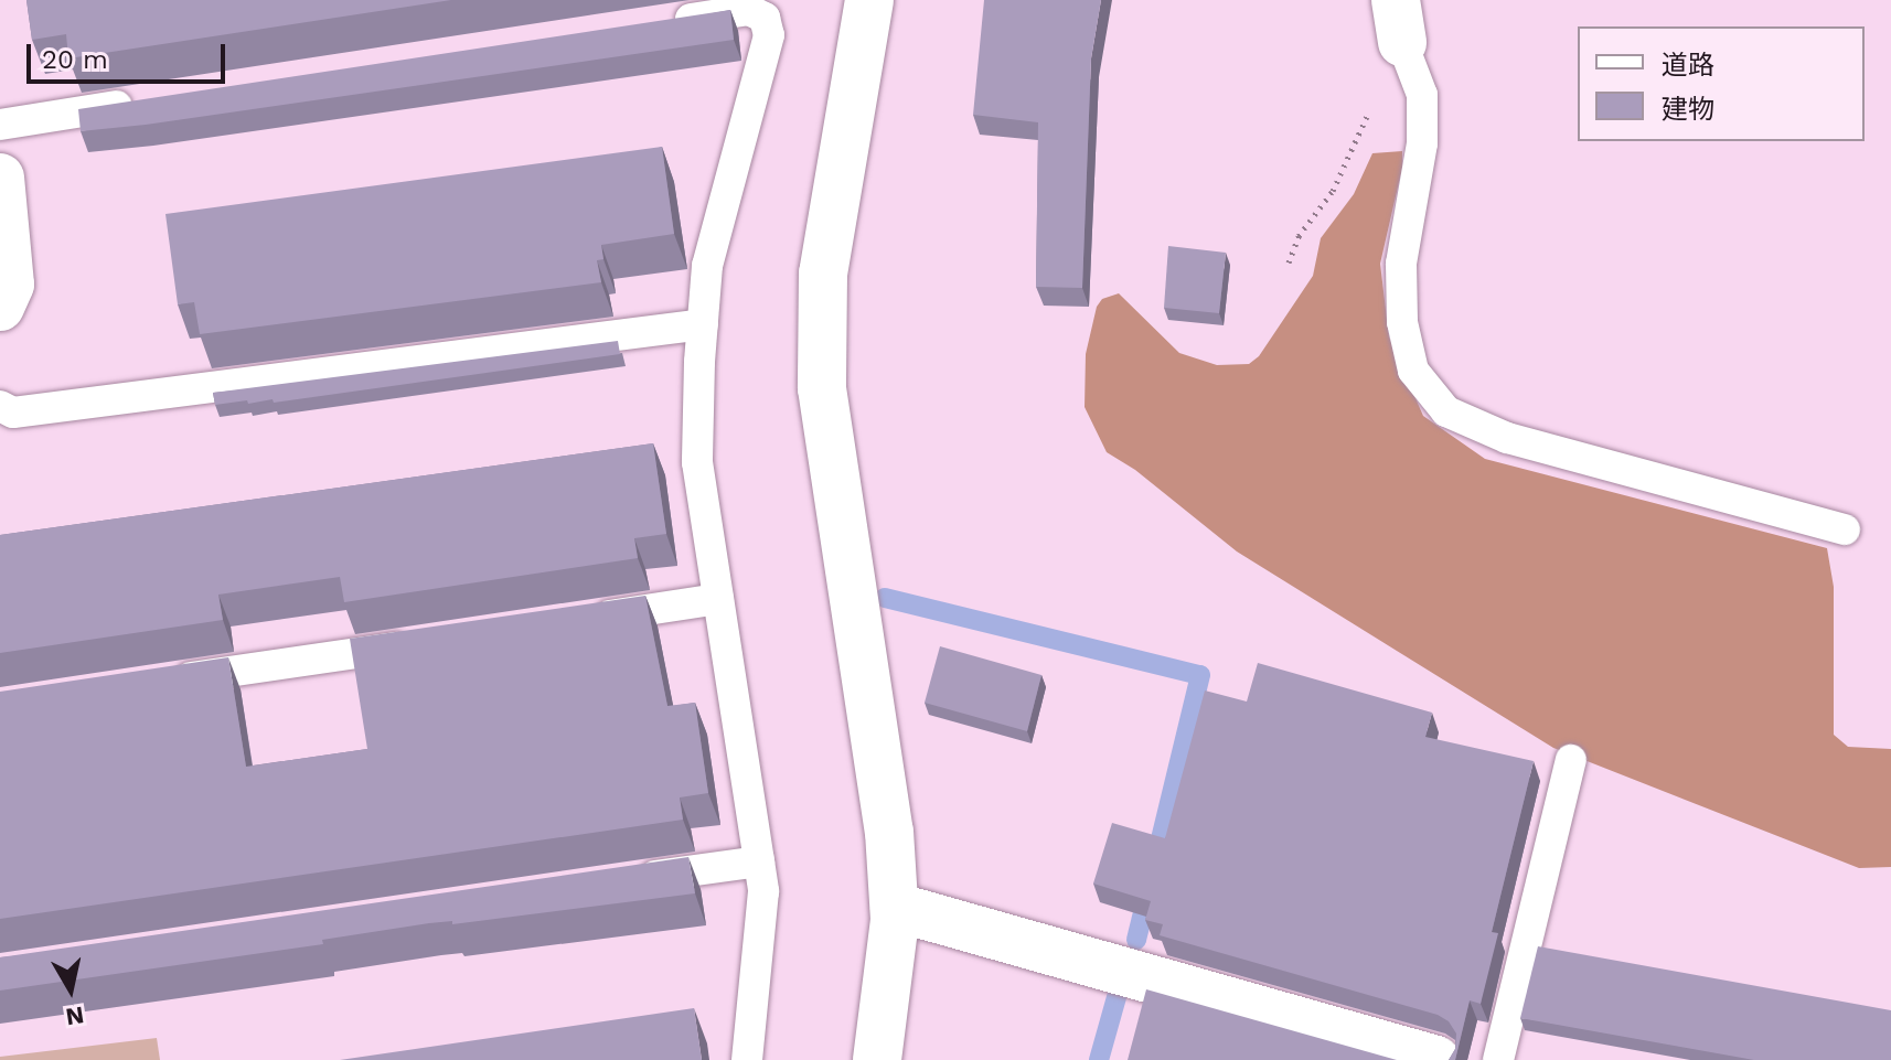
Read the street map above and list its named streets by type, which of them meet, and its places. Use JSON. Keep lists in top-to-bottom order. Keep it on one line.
{"legend":["道路","建物"],"scale_bar":"20 m","north":"bottom"}
